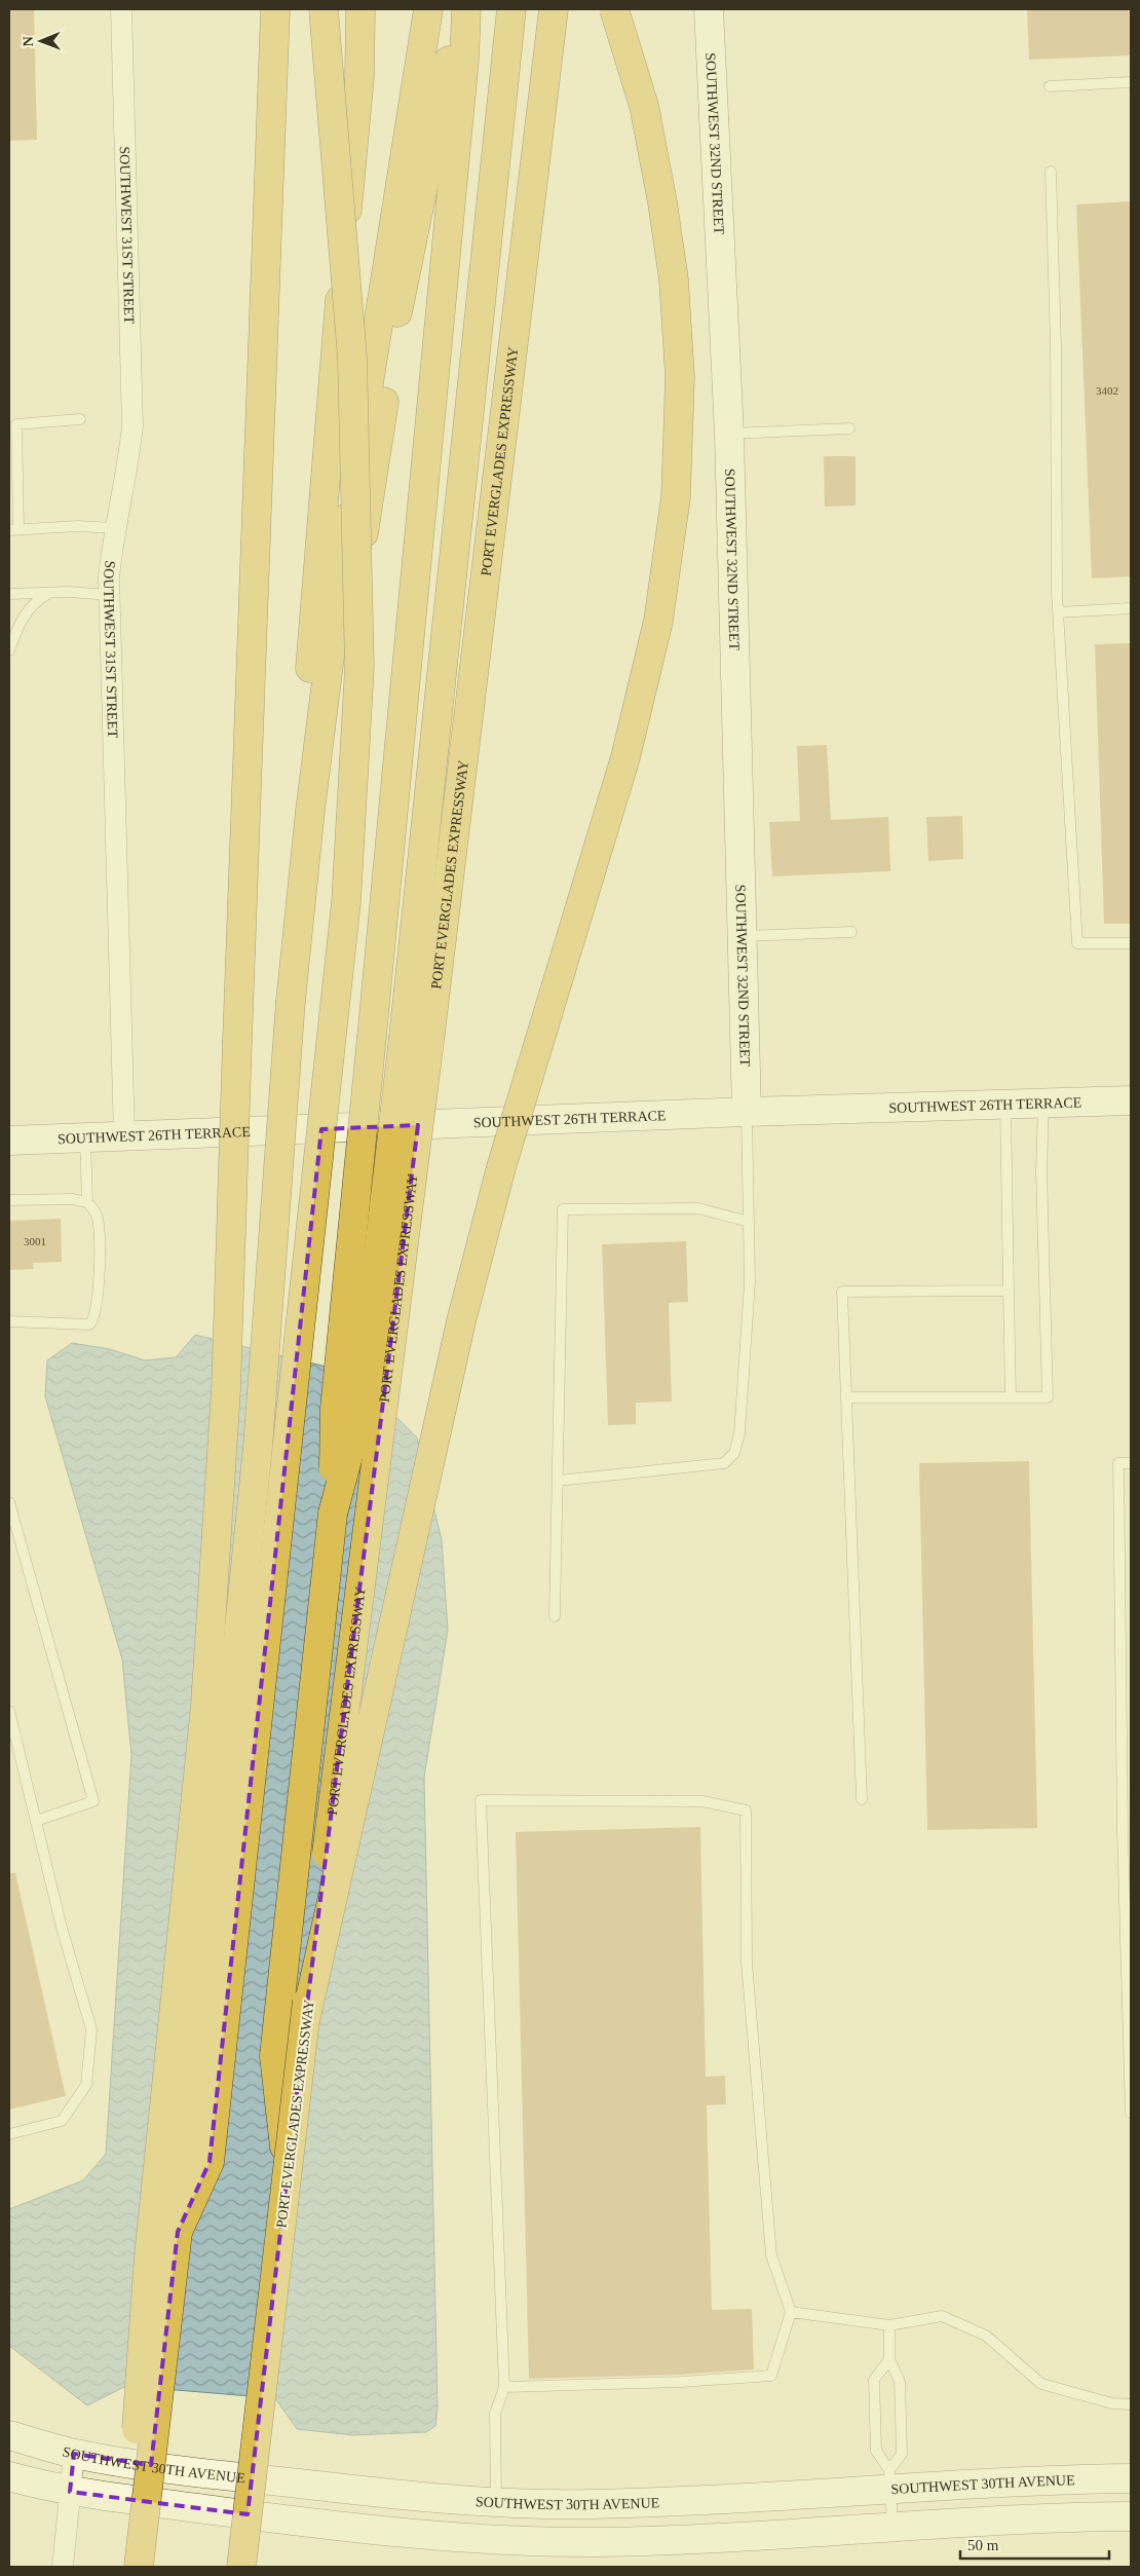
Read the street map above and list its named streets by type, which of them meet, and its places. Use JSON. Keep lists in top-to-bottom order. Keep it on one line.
{"streets":{"highway":["PORT EVERGLADES EXPRESSWAY"],"main road":["SOUTHWEST 32ND STREET","SOUTHWEST 26TH TERRACE","SOUTHWEST 30TH AVENUE"],"street":["SOUTHWEST 31ST STREET"]},"crossings":[["SOUTHWEST 32ND STREET","SOUTHWEST 26TH TERRACE"],["SOUTHWEST 31ST STREET","SOUTHWEST 26TH TERRACE"]],"house_numbers":["3402","3001"],"scale_bar":"50 m","north":"left"}
